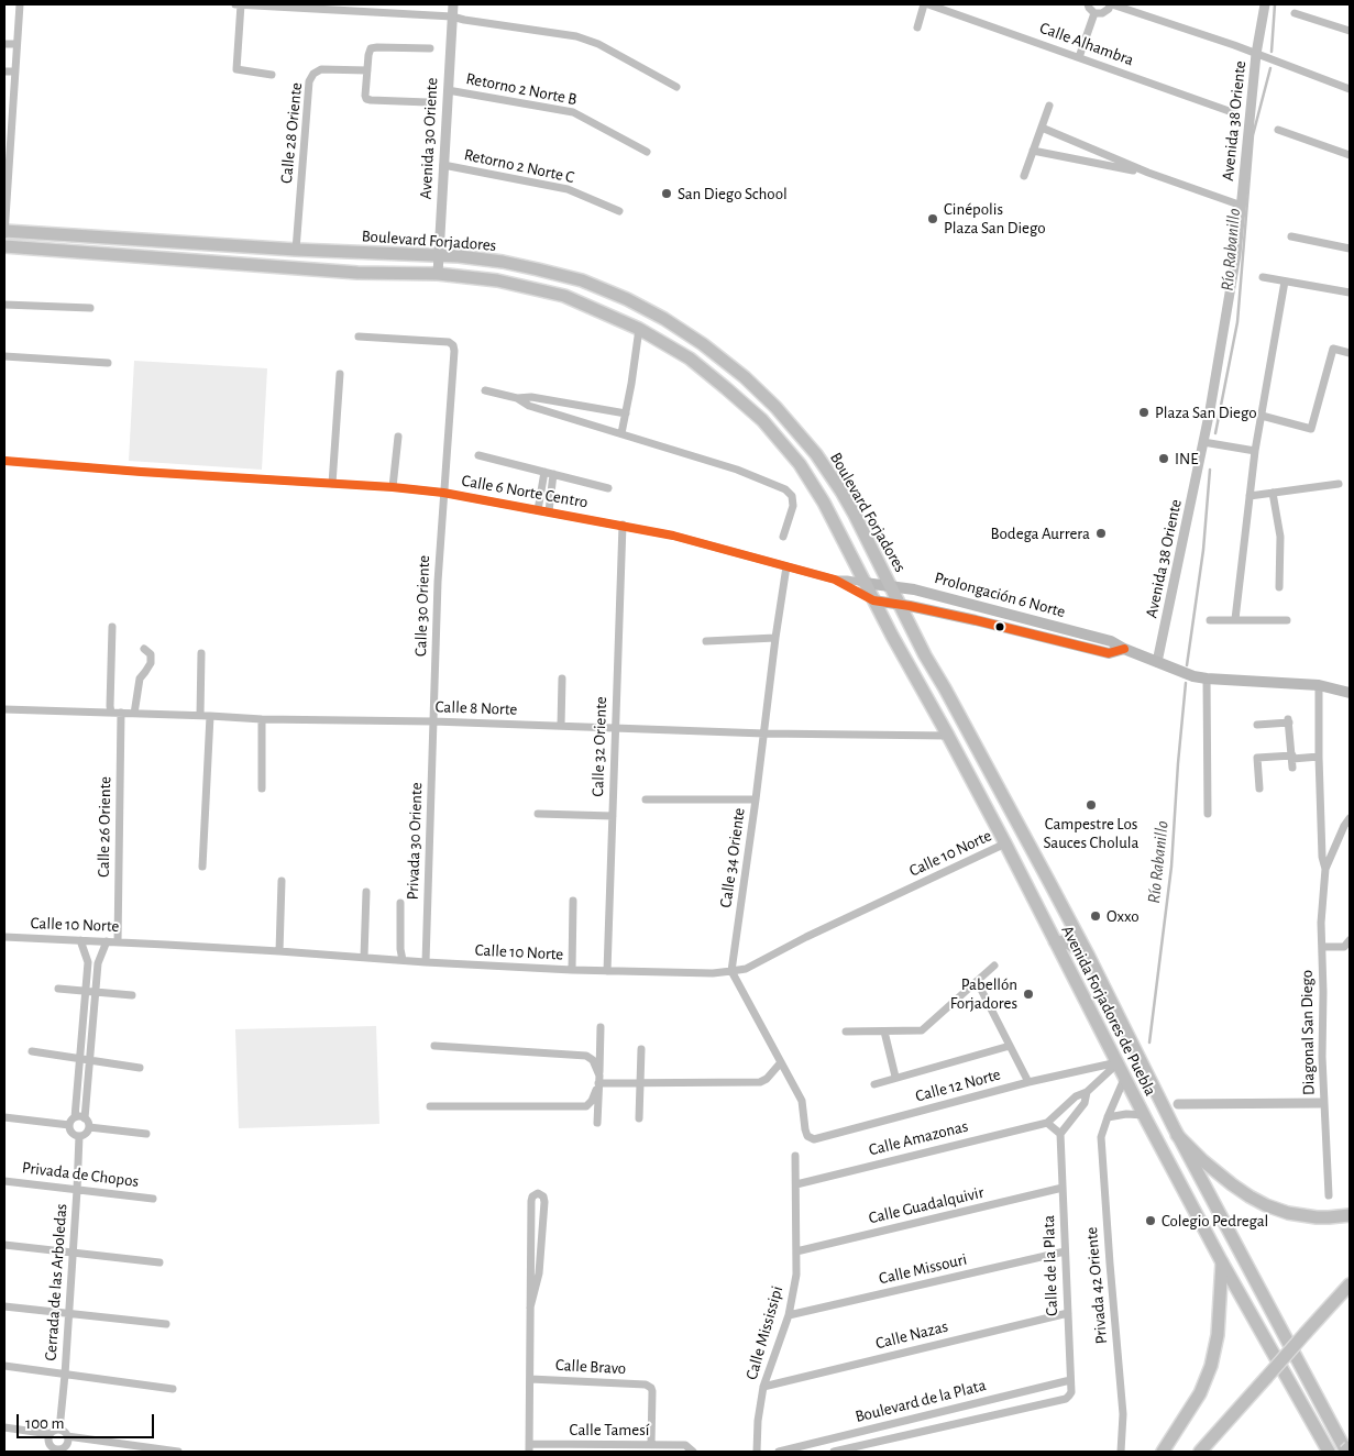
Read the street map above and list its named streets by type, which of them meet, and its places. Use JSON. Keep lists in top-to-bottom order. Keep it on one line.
{"streets":{"main road":["Boulevard Forjadores","Prolongación 6 Norte","Avenida Forjadores de Puebla"],"street":["Calle Alhambra","Retorno 2 Norte B","Avenida 38 Oriente","Calle 28 Oriente","Avenida 30 Oriente","Retorno 2 Norte C","Calle 6 Norte Centro","Calle 30 Oriente","Calle 8 Norte","Calle 32 Oriente","Calle 26 Oriente","Privada 30 Oriente","Calle 10 Norte","Calle 34 Oriente","Diagonal San Diego","Calle 12 Norte","Calle Amazonas","Privada de Chopos","Calle Guadalquivir","Calle de la Plata","Calle Missouri","Cerrada de las Arboledas","Privada 42 Oriente","Calle Mississipi","Calle Nazas","Calle Bravo","Boulevard de la Plata","Calle Tamesí"]},"crossings":[["Retorno 2 Norte B","Avenida 30 Oriente"],["Avenida 38 Oriente","Prolongación 6 Norte"],["Calle 28 Oriente","Boulevard Forjadores"],["Avenida 30 Oriente","Retorno 2 Norte C"],["Avenida 30 Oriente","Boulevard Forjadores"],["Boulevard Forjadores","Calle 6 Norte Centro"],["Boulevard Forjadores","Prolongación 6 Norte"],["Boulevard Forjadores","Avenida Forjadores de Puebla"],["Calle 6 Norte Centro","Prolongación 6 Norte"],["Calle 6 Norte Centro","Calle 30 Oriente"],["Calle 6 Norte Centro","Calle 32 Oriente"],["Calle 6 Norte Centro","Calle 34 Oriente"],["Calle 6 Norte Centro","Avenida Forjadores de Puebla"],["Prolongación 6 Norte","Avenida Forjadores de Puebla"],["Prolongación 6 Norte","Diagonal San Diego"],["Calle 30 Oriente","Calle 8 Norte"],["Calle 30 Oriente","Privada 30 Oriente"],["Calle 8 Norte","Calle 32 Oriente"],["Calle 8 Norte","Calle 26 Oriente"],["Calle 8 Norte","Privada 30 Oriente"],["Calle 8 Norte","Calle 34 Oriente"],["Calle 8 Norte","Avenida Forjadores de Puebla"],["Calle 32 Oriente","Calle 10 Norte"],["Calle 26 Oriente","Calle 10 Norte"],["Privada 30 Oriente","Calle 10 Norte"],["Calle 10 Norte","Calle 34 Oriente"],["Calle 10 Norte","Avenida Forjadores de Puebla"],["Avenida Forjadores de Puebla","Calle 12 Norte"],["Avenida Forjadores de Puebla","Privada 42 Oriente"],["Calle Amazonas","Calle Mississipi"],["Privada de Chopos","Cerrada de las Arboledas"],["Calle Guadalquivir","Calle de la Plata"],["Calle Guadalquivir","Calle Mississipi"],["Calle de la Plata","Calle Missouri"],["Calle de la Plata","Calle Nazas"],["Calle de la Plata","Boulevard de la Plata"],["Calle Missouri","Calle Mississipi"],["Calle Mississipi","Calle Nazas"],["Calle Bravo","Calle Tamesí"]],"water":["Río Rabanillo"],"places":["San Diego School","Cinépolis Plaza San Diego","Plaza San Diego","INE","Bodega Aurrera","Campestre Los Sauces Cholula","Oxxo","Pabellón Forjadores","Colegio Pedregal"],"scale_bar":"100 m"}
